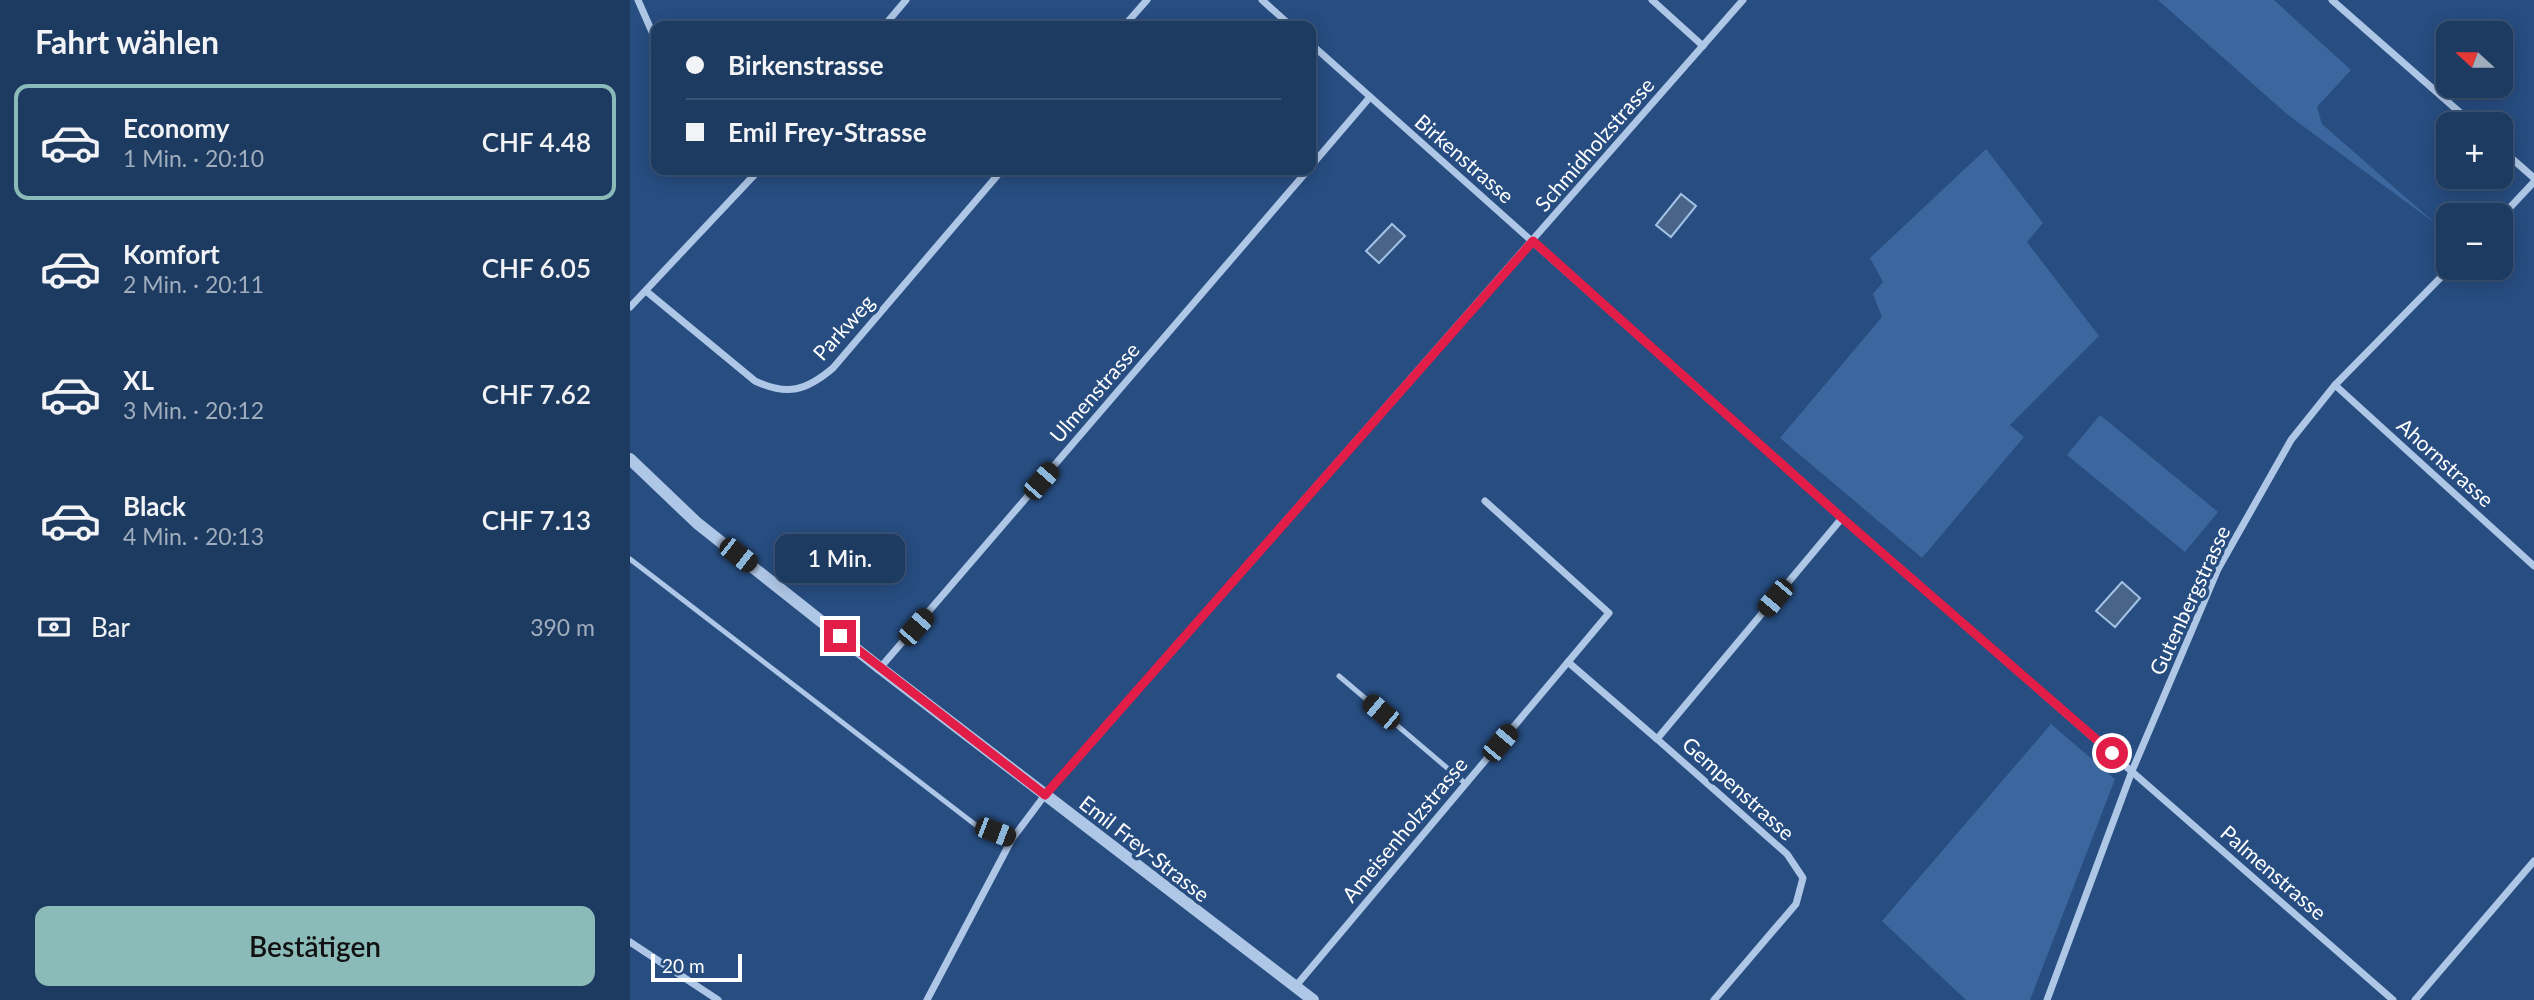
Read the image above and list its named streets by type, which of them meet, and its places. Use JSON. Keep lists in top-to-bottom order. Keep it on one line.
{"streets":{"street":["Schmidholzstrasse","Birkenstrasse","Parkweg","Ulmenstrasse","Ahornstrasse","Gutenbergstrasse","Gempenstrasse","Ameisenholzstrasse","Emil Frey-Strasse","Palmenstrasse"]},"crossings":[["Schmidholzstrasse","Birkenstrasse"],["Schmidholzstrasse","Emil Frey-Strasse"],["Birkenstrasse","Ulmenstrasse"],["Birkenstrasse","Gutenbergstrasse"],["Birkenstrasse","Palmenstrasse"],["Ulmenstrasse","Emil Frey-Strasse"],["Ahornstrasse","Gutenbergstrasse"],["Gutenbergstrasse","Palmenstrasse"],["Ameisenholzstrasse","Emil Frey-Strasse"]],"scale_bar":"20 m","north":"left","page":{"heading":"Fahrt wählen","map_buttons":["+","−"],"banner":["Birkenstrasse","Emil Frey-Strasse"],"list":[{"name":"Economy","note":"1 Min. · 20:10","value":"CHF 4.48"},{"name":"Komfort","note":"2 Min. · 20:11","value":"CHF 6.05"},{"name":"XL","note":"3 Min. · 20:12","value":"CHF 7.62"},{"name":"Black","note":"4 Min. · 20:13","value":"CHF 7.13"}],"bubble":"1 Min.","pay":["Bar","390 m"],"buttons":"Bestätigen","scale":"20 m"}}
